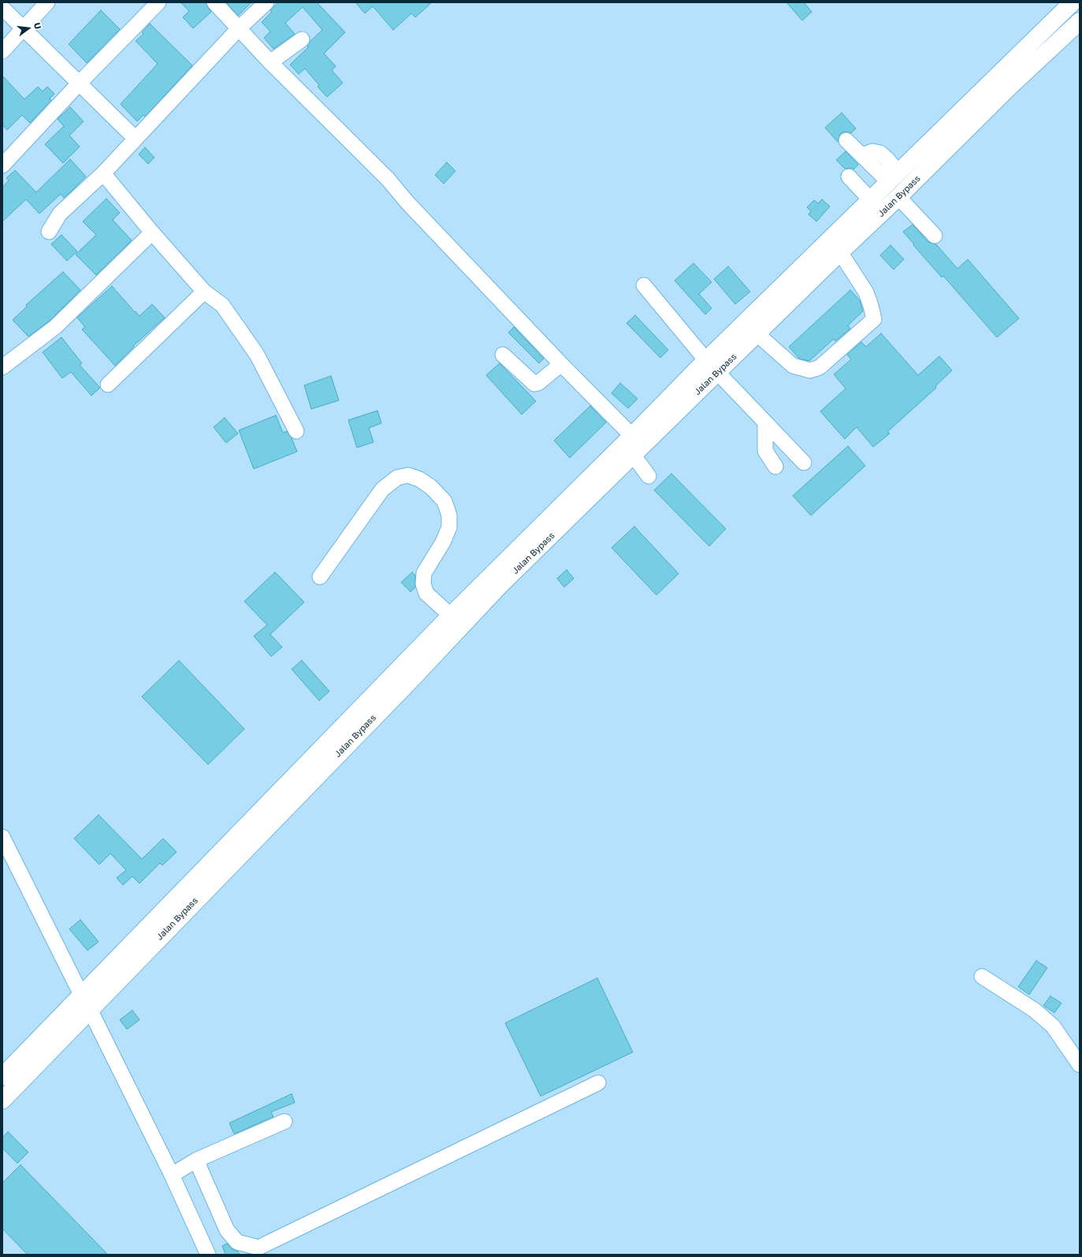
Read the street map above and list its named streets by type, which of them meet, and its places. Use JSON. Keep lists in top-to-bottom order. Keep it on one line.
{"streets":{"highway":["Jalan Bypass"]},"north":"right"}
